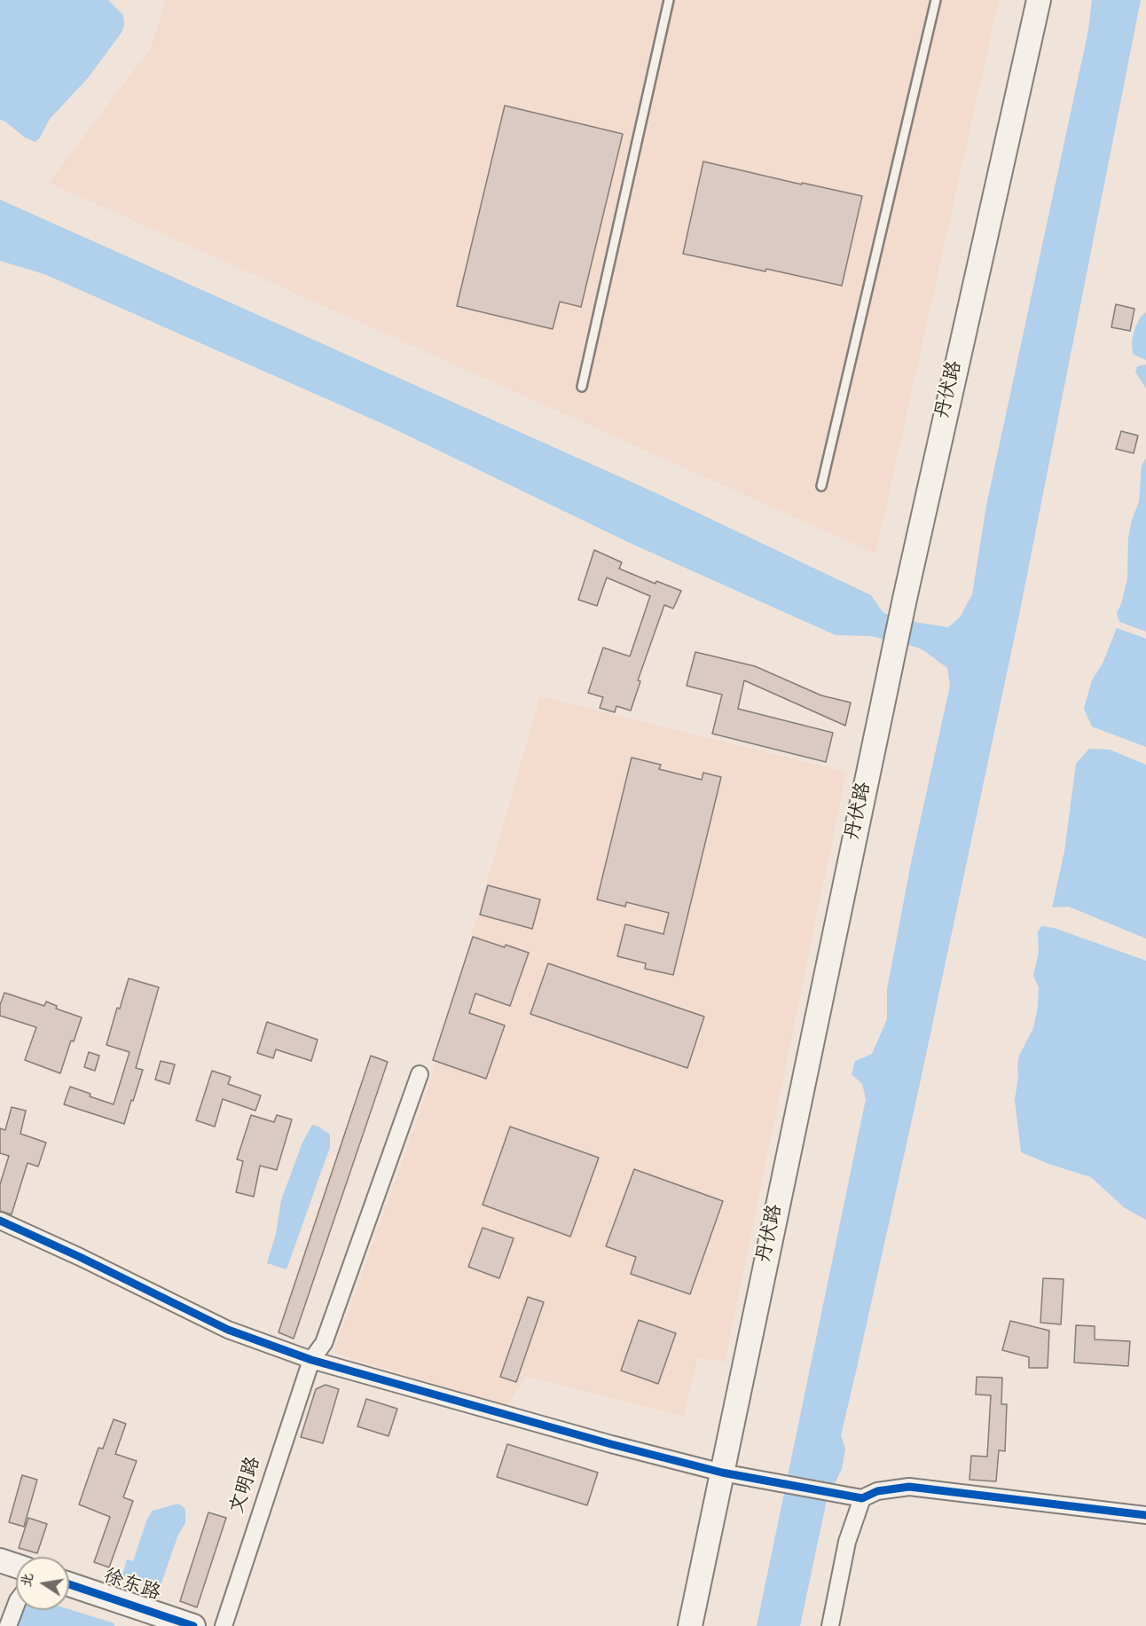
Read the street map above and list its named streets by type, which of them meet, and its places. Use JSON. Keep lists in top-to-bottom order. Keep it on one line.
{"streets":{"main road":["丹伏路","徐东路"],"street":["文明路"]},"north":"left"}
